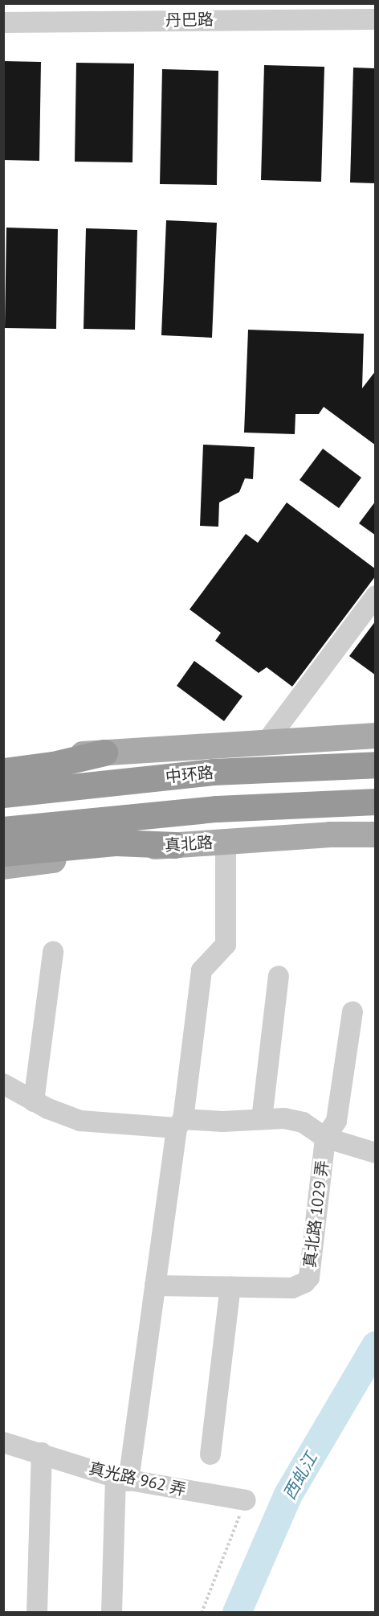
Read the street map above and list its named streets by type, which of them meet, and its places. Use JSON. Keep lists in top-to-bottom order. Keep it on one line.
{"streets":{"highway":["中环路"],"main road":["真北路"],"street":["丹巴路","真北路 1029 弄","真光路 962 弄"]},"water":["西虬江"]}
